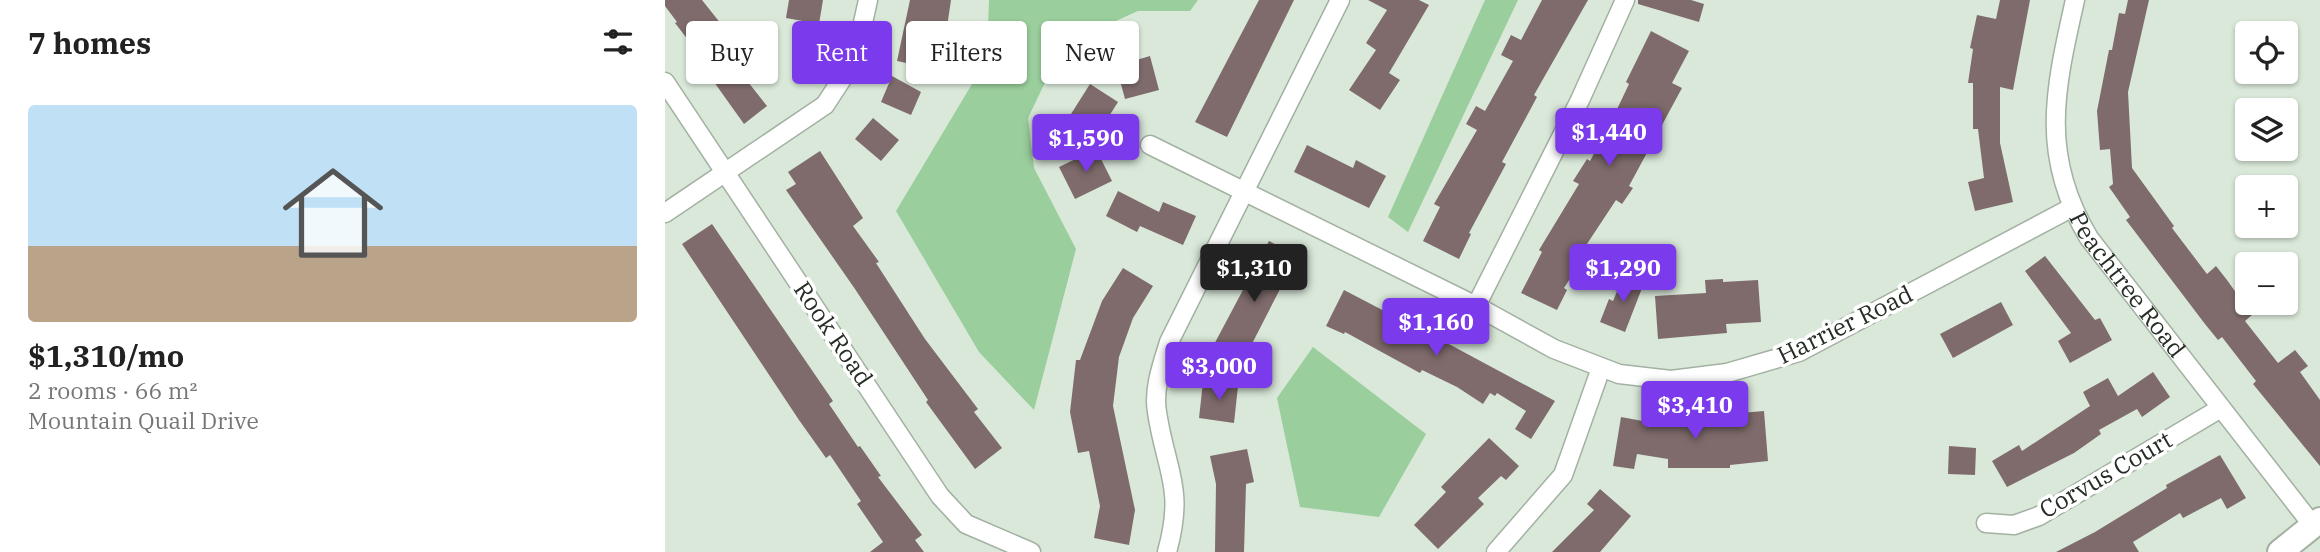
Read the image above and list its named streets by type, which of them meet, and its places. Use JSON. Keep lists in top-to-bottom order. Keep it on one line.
{"streets":{"street":["Peachtree Road","Harrier Road","Rook Road","Corvus Court"]},"crossings":[["Peachtree Road","Harrier Road"],["Peachtree Road","Corvus Court"]],"page":{"heading":"7 homes","map_buttons":["+","−"],"chip":["Buy","Rent","Filters","New"],"list":[{"name":"$1,310/mo","note":"2 rooms · 66 m² · Mountain Quail Drive"}],"price":["$1,440","$1,590","$1,310","$1,290","$1,160","$3,000","$3,410"]}}
